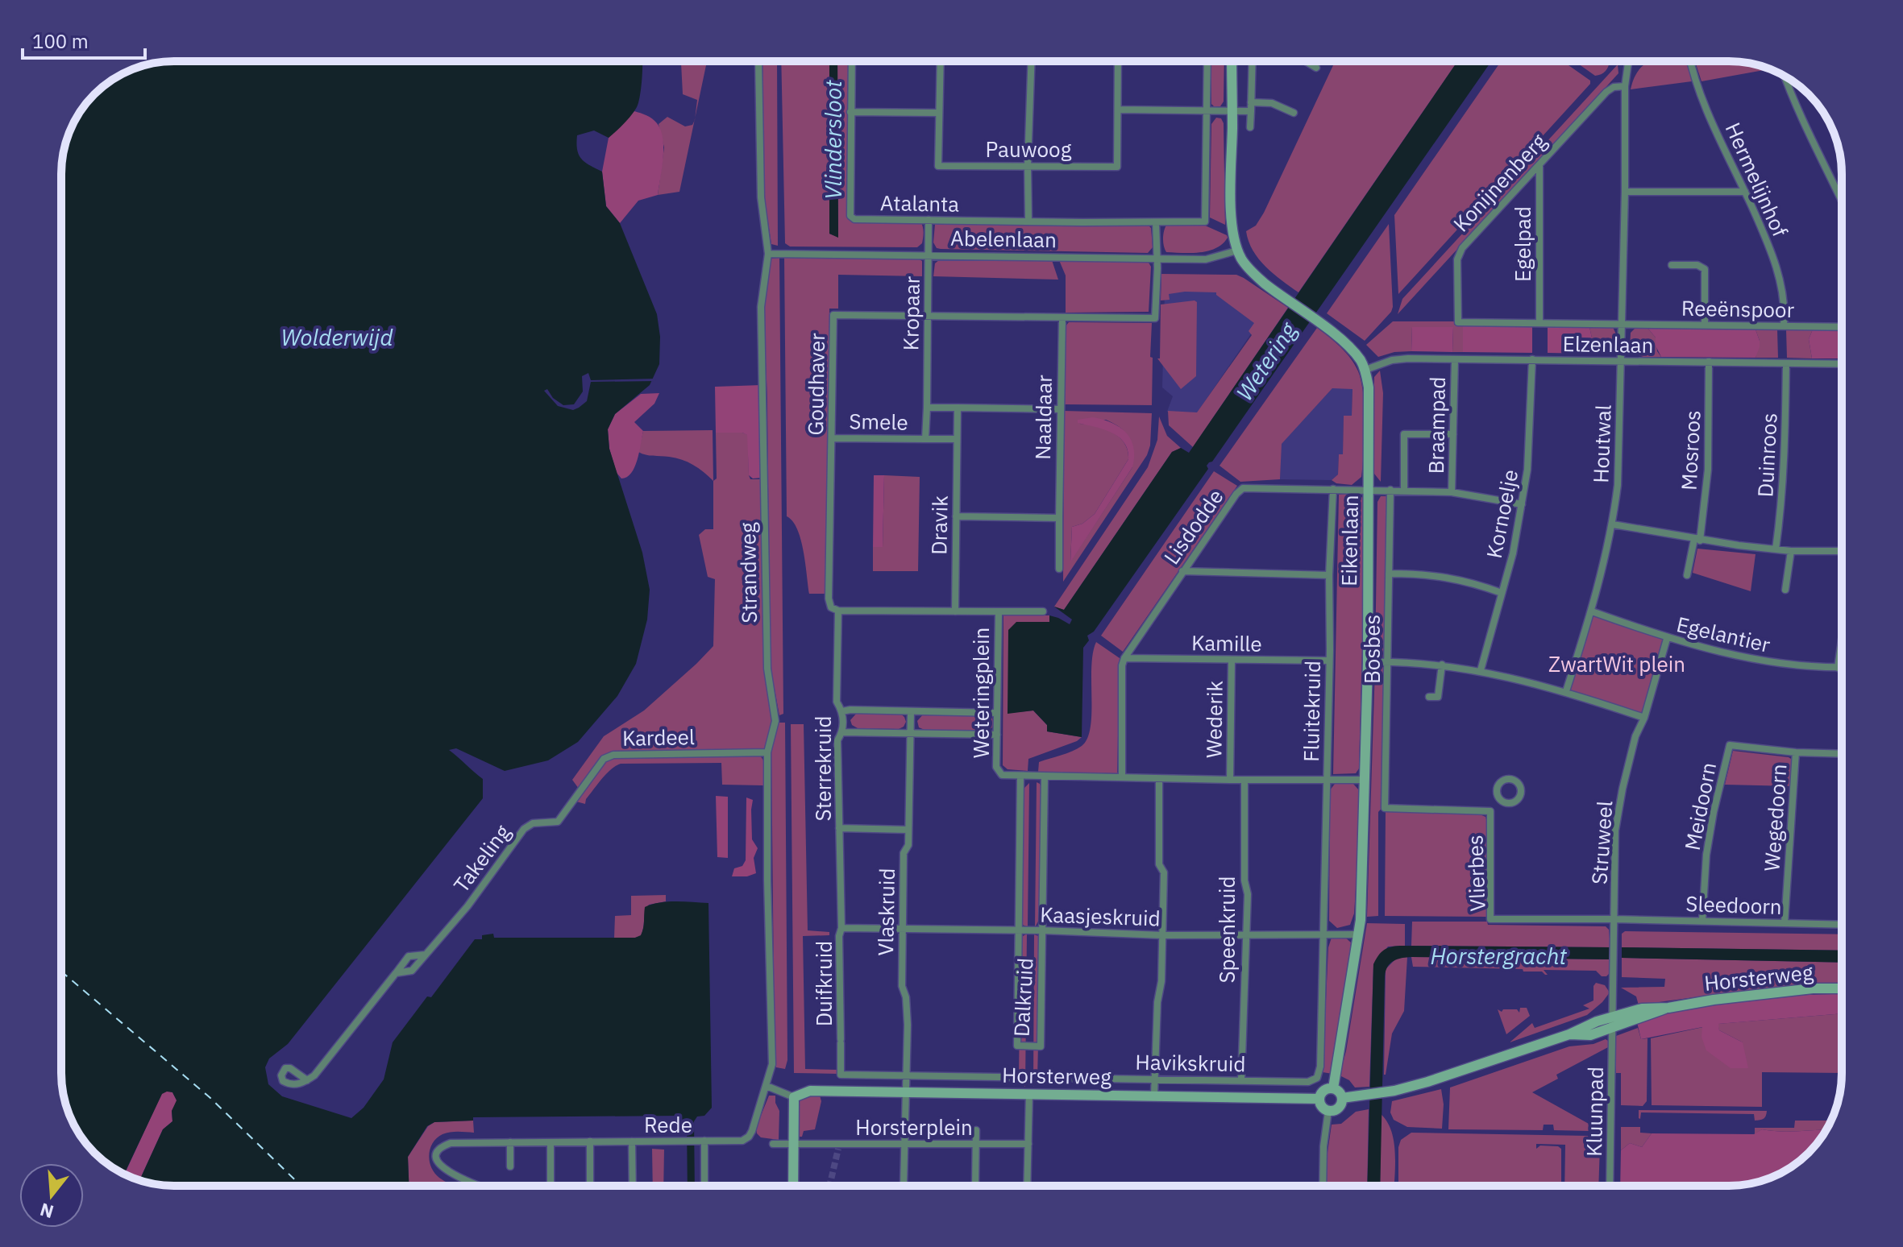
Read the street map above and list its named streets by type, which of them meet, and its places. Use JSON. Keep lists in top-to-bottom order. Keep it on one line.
{"streets":{"street":["Pauwoog","Hermelijnhof","Konijnenberg","Atalanta","Abelenlaan","Egelpad","Reeënspoor","Kropaar","Elzenlaan","Goudhaver","Naaldaar","Smele","Braampad","Houtwal","Mosroos","Duinroos","Kornoelje","Dravik","Lisdodde","Eikenlaan","Strandweg","Egelantier","Kamille","Bosbes","Weteringplein","Fluitekruid","Wederik","Kardeel","Sterrekruid","Meidoorn","Wegedoorn","Struweel","Takeling","Vlierbes","Sleedoorn","Vlaskruid","Kaasjeskruid","Speenkruid","Horsterweg","Duifkruid","Dalkruid","Havikskruid","Kluunpad","Rede","Horsterplein"]},"crossings":[["Hermelijnhof","Reeënspoor"],["Konijnenberg","Egelpad"],["Konijnenberg","Reeënspoor"],["Konijnenberg","Houtwal"],["Atalanta","Kropaar"],["Abelenlaan","Kropaar"],["Abelenlaan","Goudhaver"],["Abelenlaan","Strandweg"],["Reeënspoor","Houtwal"],["Kropaar","Goudhaver"],["Kropaar","Smele"],["Elzenlaan","Braampad"],["Elzenlaan","Houtwal"],["Elzenlaan","Mosroos"],["Elzenlaan","Duinroos"],["Elzenlaan","Kornoelje"],["Elzenlaan","Eikenlaan"],["Goudhaver","Naaldaar"],["Goudhaver","Smele"],["Goudhaver","Sterrekruid"],["Smele","Dravik"],["Braampad","Lisdodde"],["Houtwal","Egelantier"],["Kornoelje","Lisdodde"],["Lisdodde","Eikenlaan"],["Lisdodde","Kamille"],["Lisdodde","Bosbes"],["Lisdodde","Fluitekruid"],["Eikenlaan","Weteringplein"],["Eikenlaan","Kaasjeskruid"],["Eikenlaan","Horsterweg"],["Strandweg","Kardeel"],["Strandweg","Rede"],["Egelantier","Struweel"],["Kamille","Fluitekruid"],["Kamille","Wederik"],["Bosbes","Vlierbes"],["Weteringplein","Fluitekruid"],["Weteringplein","Wederik"],["Weteringplein","Speenkruid"],["Weteringplein","Dalkruid"],["Fluitekruid","Kaasjeskruid"],["Fluitekruid","Havikskruid"],["Kardeel","Takeling"],["Sterrekruid","Kaasjeskruid"],["Sterrekruid","Duifkruid"],["Meidoorn","Wegedoorn"],["Meidoorn","Sleedoorn"],["Wegedoorn","Sleedoorn"],["Struweel","Vlierbes"],["Struweel","Sleedoorn"],["Struweel","Horsterweg"],["Struweel","Kluunpad"],["Vlierbes","Sleedoorn"],["Vlaskruid","Kaasjeskruid"],["Vlaskruid","Horsterweg"],["Vlaskruid","Havikskruid"],["Vlaskruid","Horsterplein"],["Kaasjeskruid","Speenkruid"],["Kaasjeskruid","Duifkruid"],["Kaasjeskruid","Dalkruid"],["Kaasjeskruid","Havikskruid"],["Speenkruid","Havikskruid"],["Horsterweg","Kluunpad"],["Duifkruid","Havikskruid"]],"water":["Vlindersloot","Wolderwijd","Wetering","Horstergracht"],"parks":["ZwartWit plein"],"scale_bar":"100 m","north":"bottom"}
